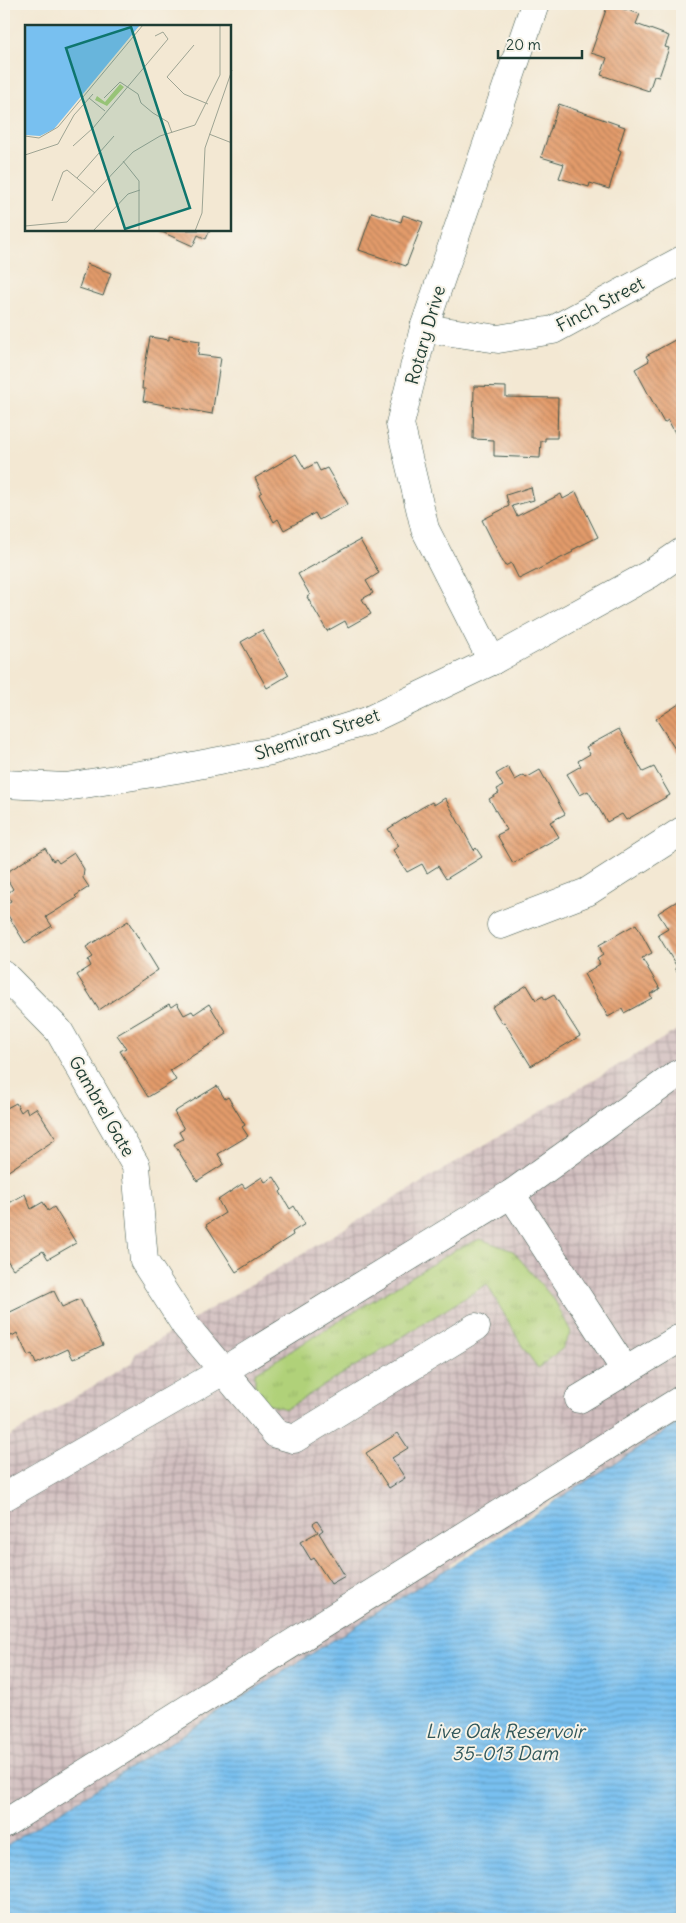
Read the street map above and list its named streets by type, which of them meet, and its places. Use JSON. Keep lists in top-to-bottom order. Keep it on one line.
{"streets":{"street":["Finch Street","Rotary Drive","Shemiran Street","Gambrel Gate"]},"crossings":[["Finch Street","Rotary Drive"],["Rotary Drive","Shemiran Street"]],"water":["Live Oak Reservoir 35-013 Dam"],"scale_bar":"20 m"}
